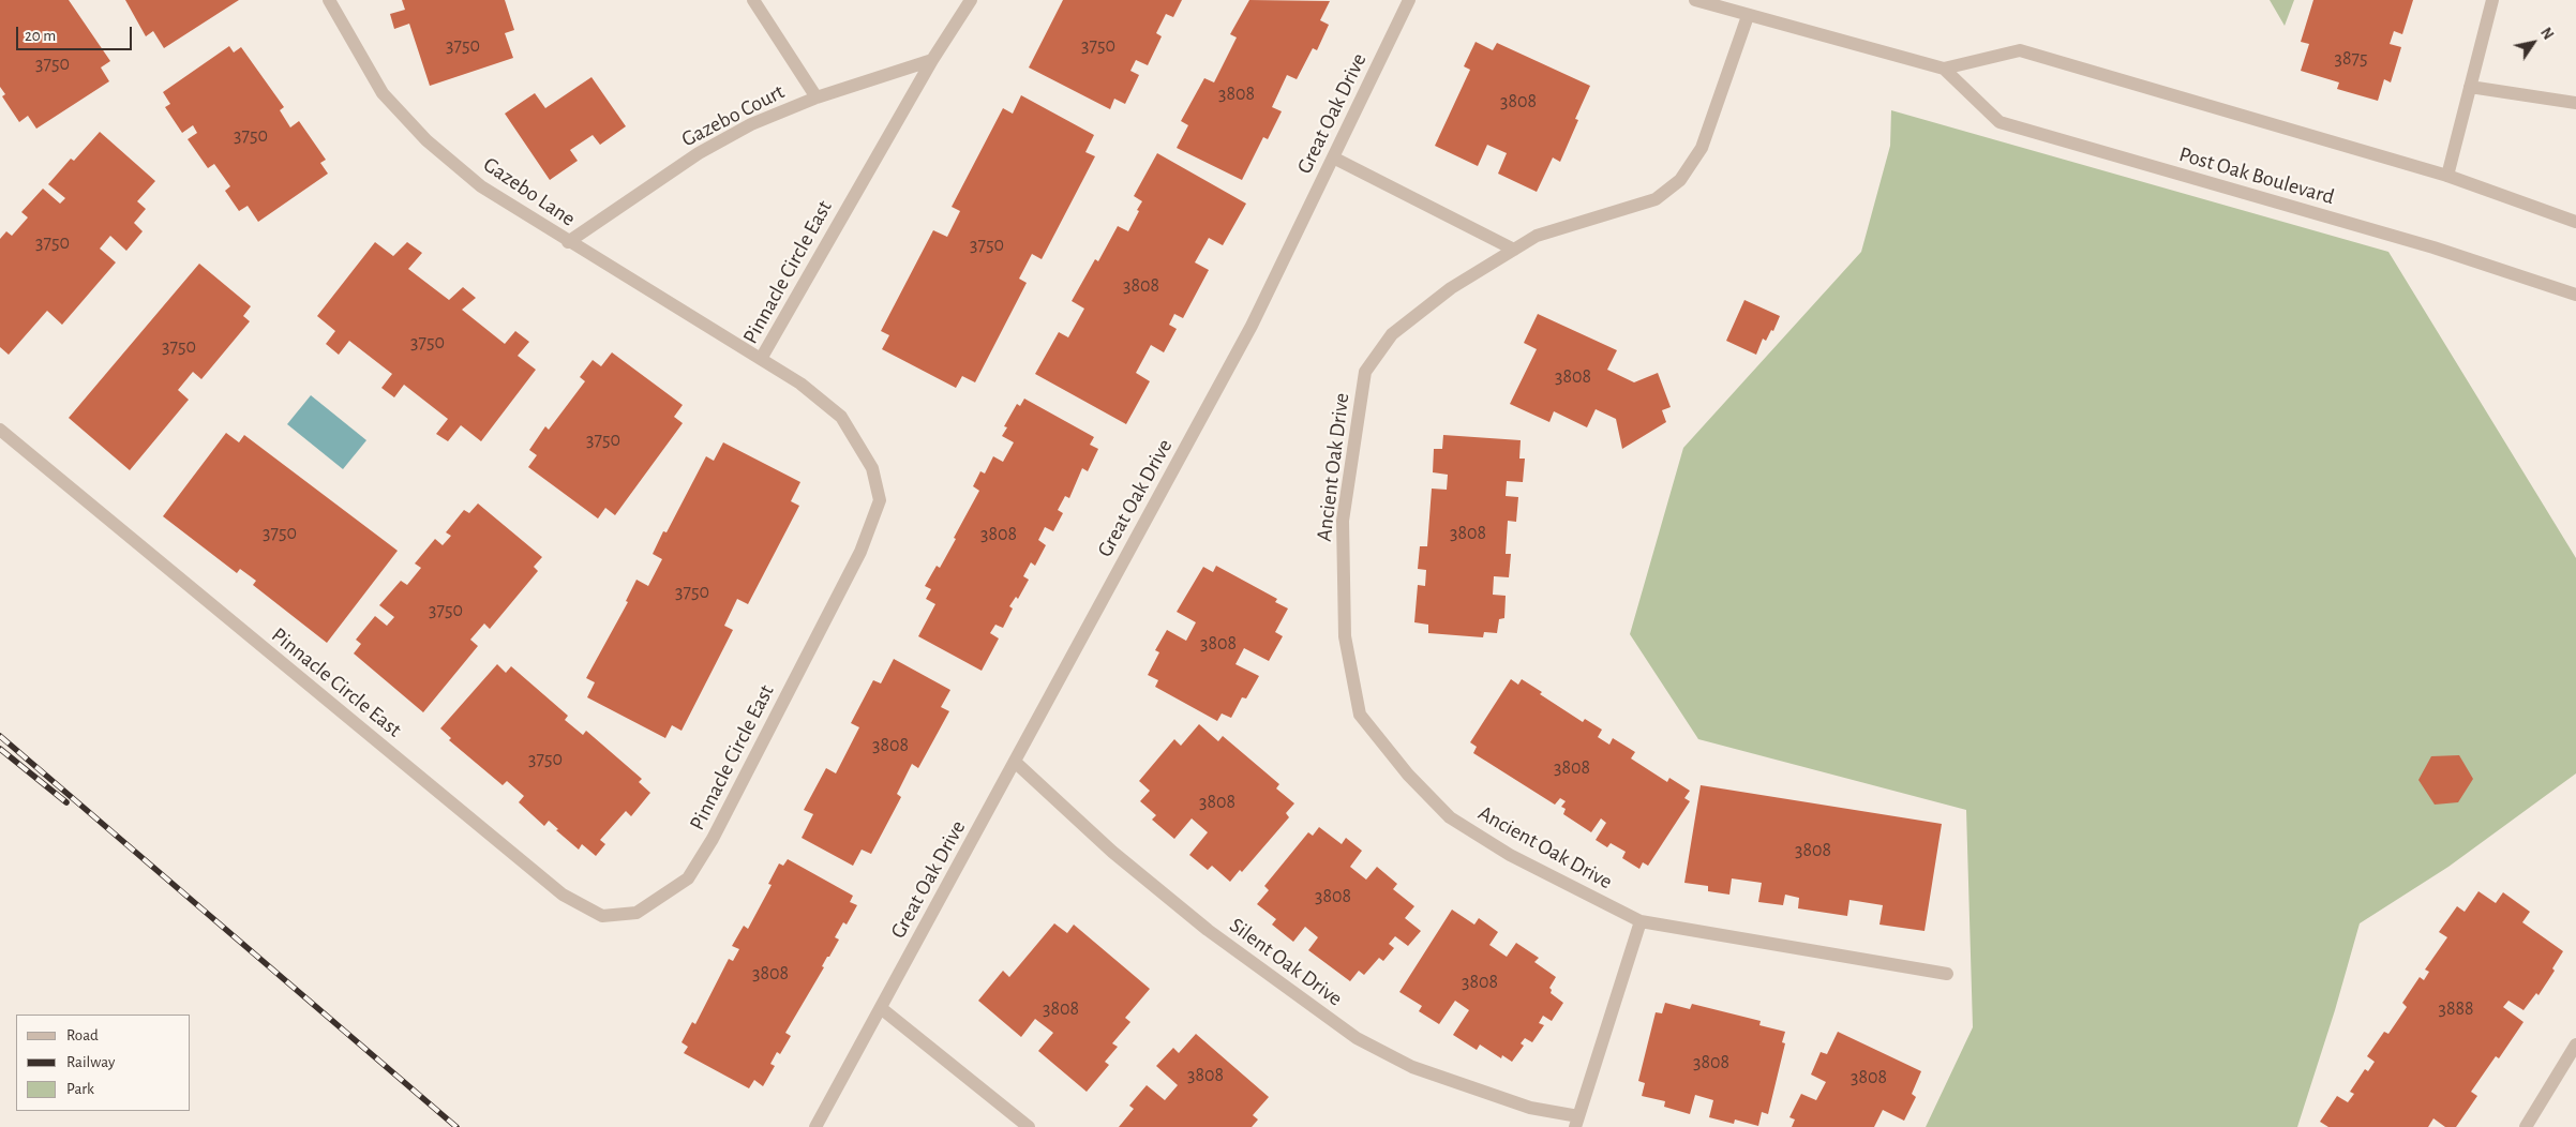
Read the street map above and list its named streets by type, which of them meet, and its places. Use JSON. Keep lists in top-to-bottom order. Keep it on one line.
{"streets":{"street":["Great Oak Drive","Gazebo Court","Post Oak Boulevard","Gazebo Lane","Pinnacle Circle East","Ancient Oak Drive","Silent Oak Drive"]},"crossings":[["Great Oak Drive","Silent Oak Drive"],["Gazebo Court","Gazebo Lane"],["Gazebo Court","Pinnacle Circle East"],["Post Oak Boulevard","Ancient Oak Drive"],["Gazebo Lane","Pinnacle Circle East"],["Ancient Oak Drive","Silent Oak Drive"]],"house_numbers":["3750","3750","3875","3750","3808","3808","3750","3750","3750","3808","3750","3750","3808","3750","3750","3808","3808","3750","3750","3808","3808","3750","3808","3808","3808","3808","3808","3808","3808","3888","3808","3808","3808"],"legend":["Road","Railway","Park"],"scale_bar":"20 m","north":"top right"}
